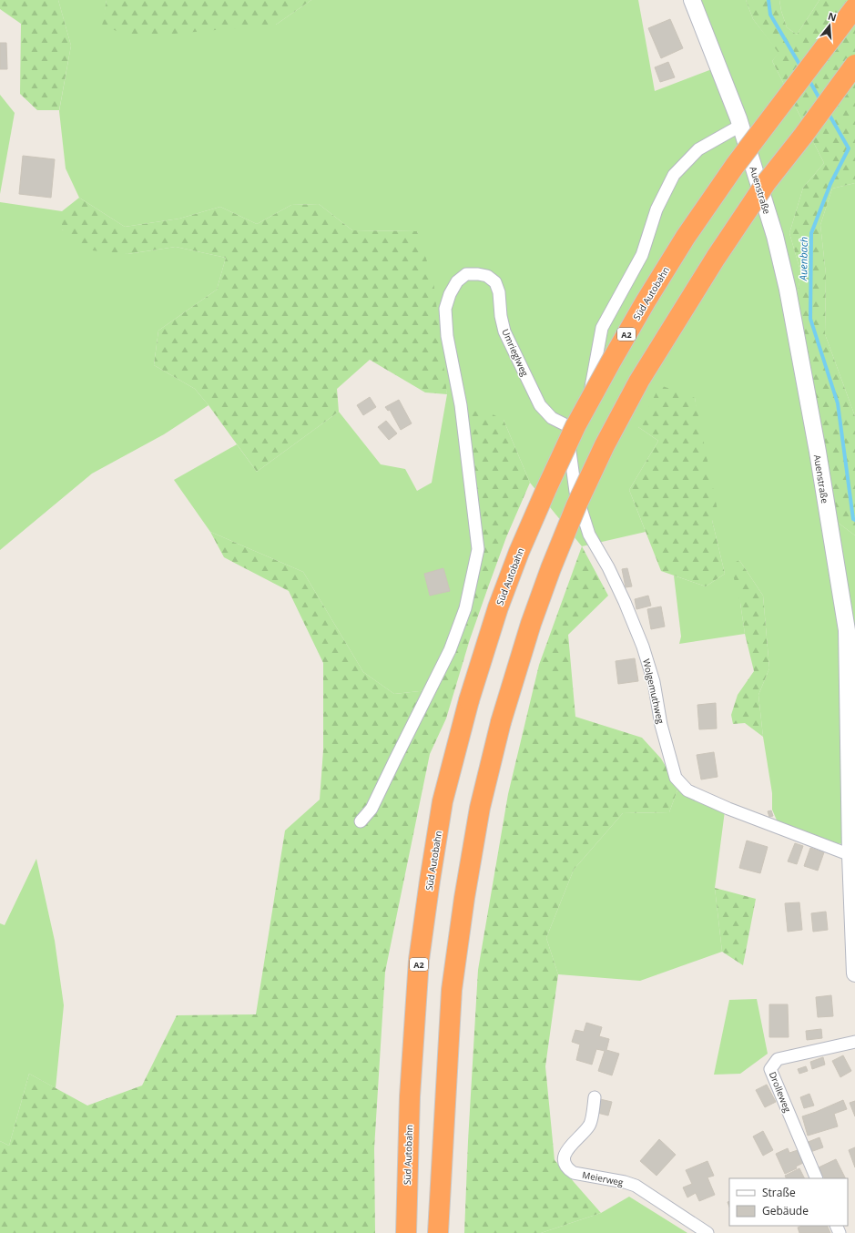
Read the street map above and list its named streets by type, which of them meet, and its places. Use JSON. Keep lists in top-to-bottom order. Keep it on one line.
{"streets":{"highway":["Süd Autobahn","A2"],"street":["Auenstraße","Umrieglweg","Wolgemuthweg","Drolleweg","Meierweg"]},"crossings":[["Auenstraße","Wolgemuthweg"],["Umrieglweg","Wolgemuthweg"]],"water":["Auenbach"],"legend":["Straße","Gebäude"],"north":"top"}
